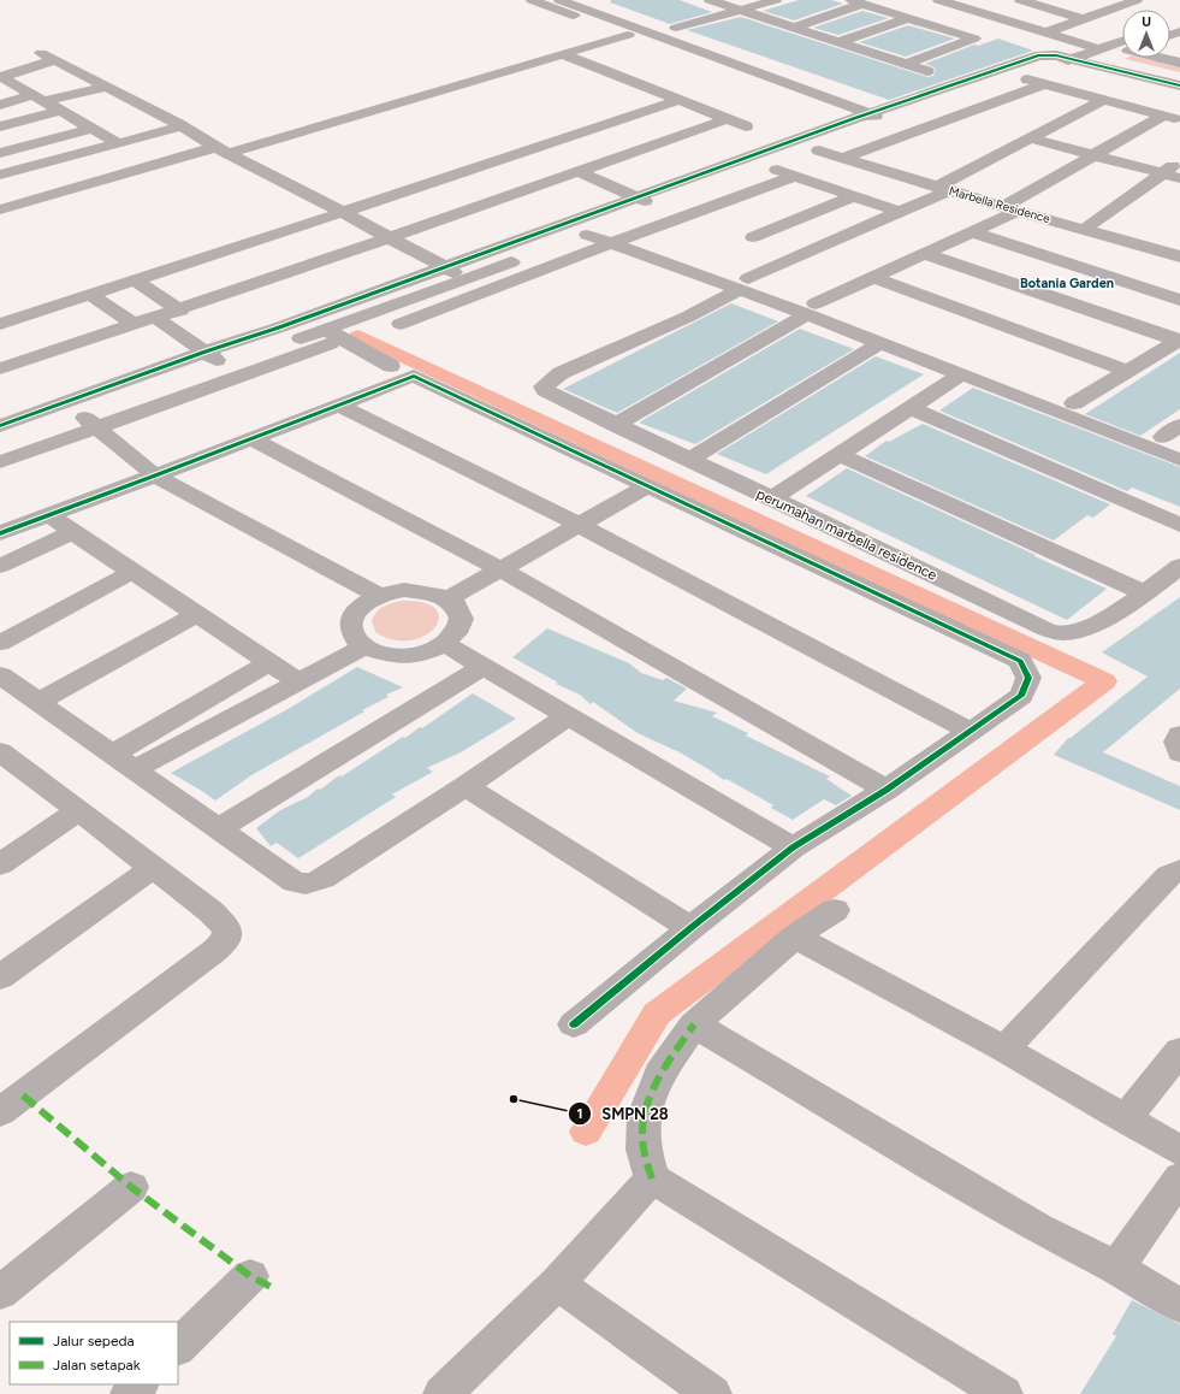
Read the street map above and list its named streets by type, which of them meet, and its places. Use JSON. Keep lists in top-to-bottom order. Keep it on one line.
{"streets":{"street":["Marbella Residence","perumahan marbella residence"]},"districts":["Botania Garden"],"places":["SMPN 28"],"legend":["Jalur sepeda","Jalan setapak"],"north":"top"}
